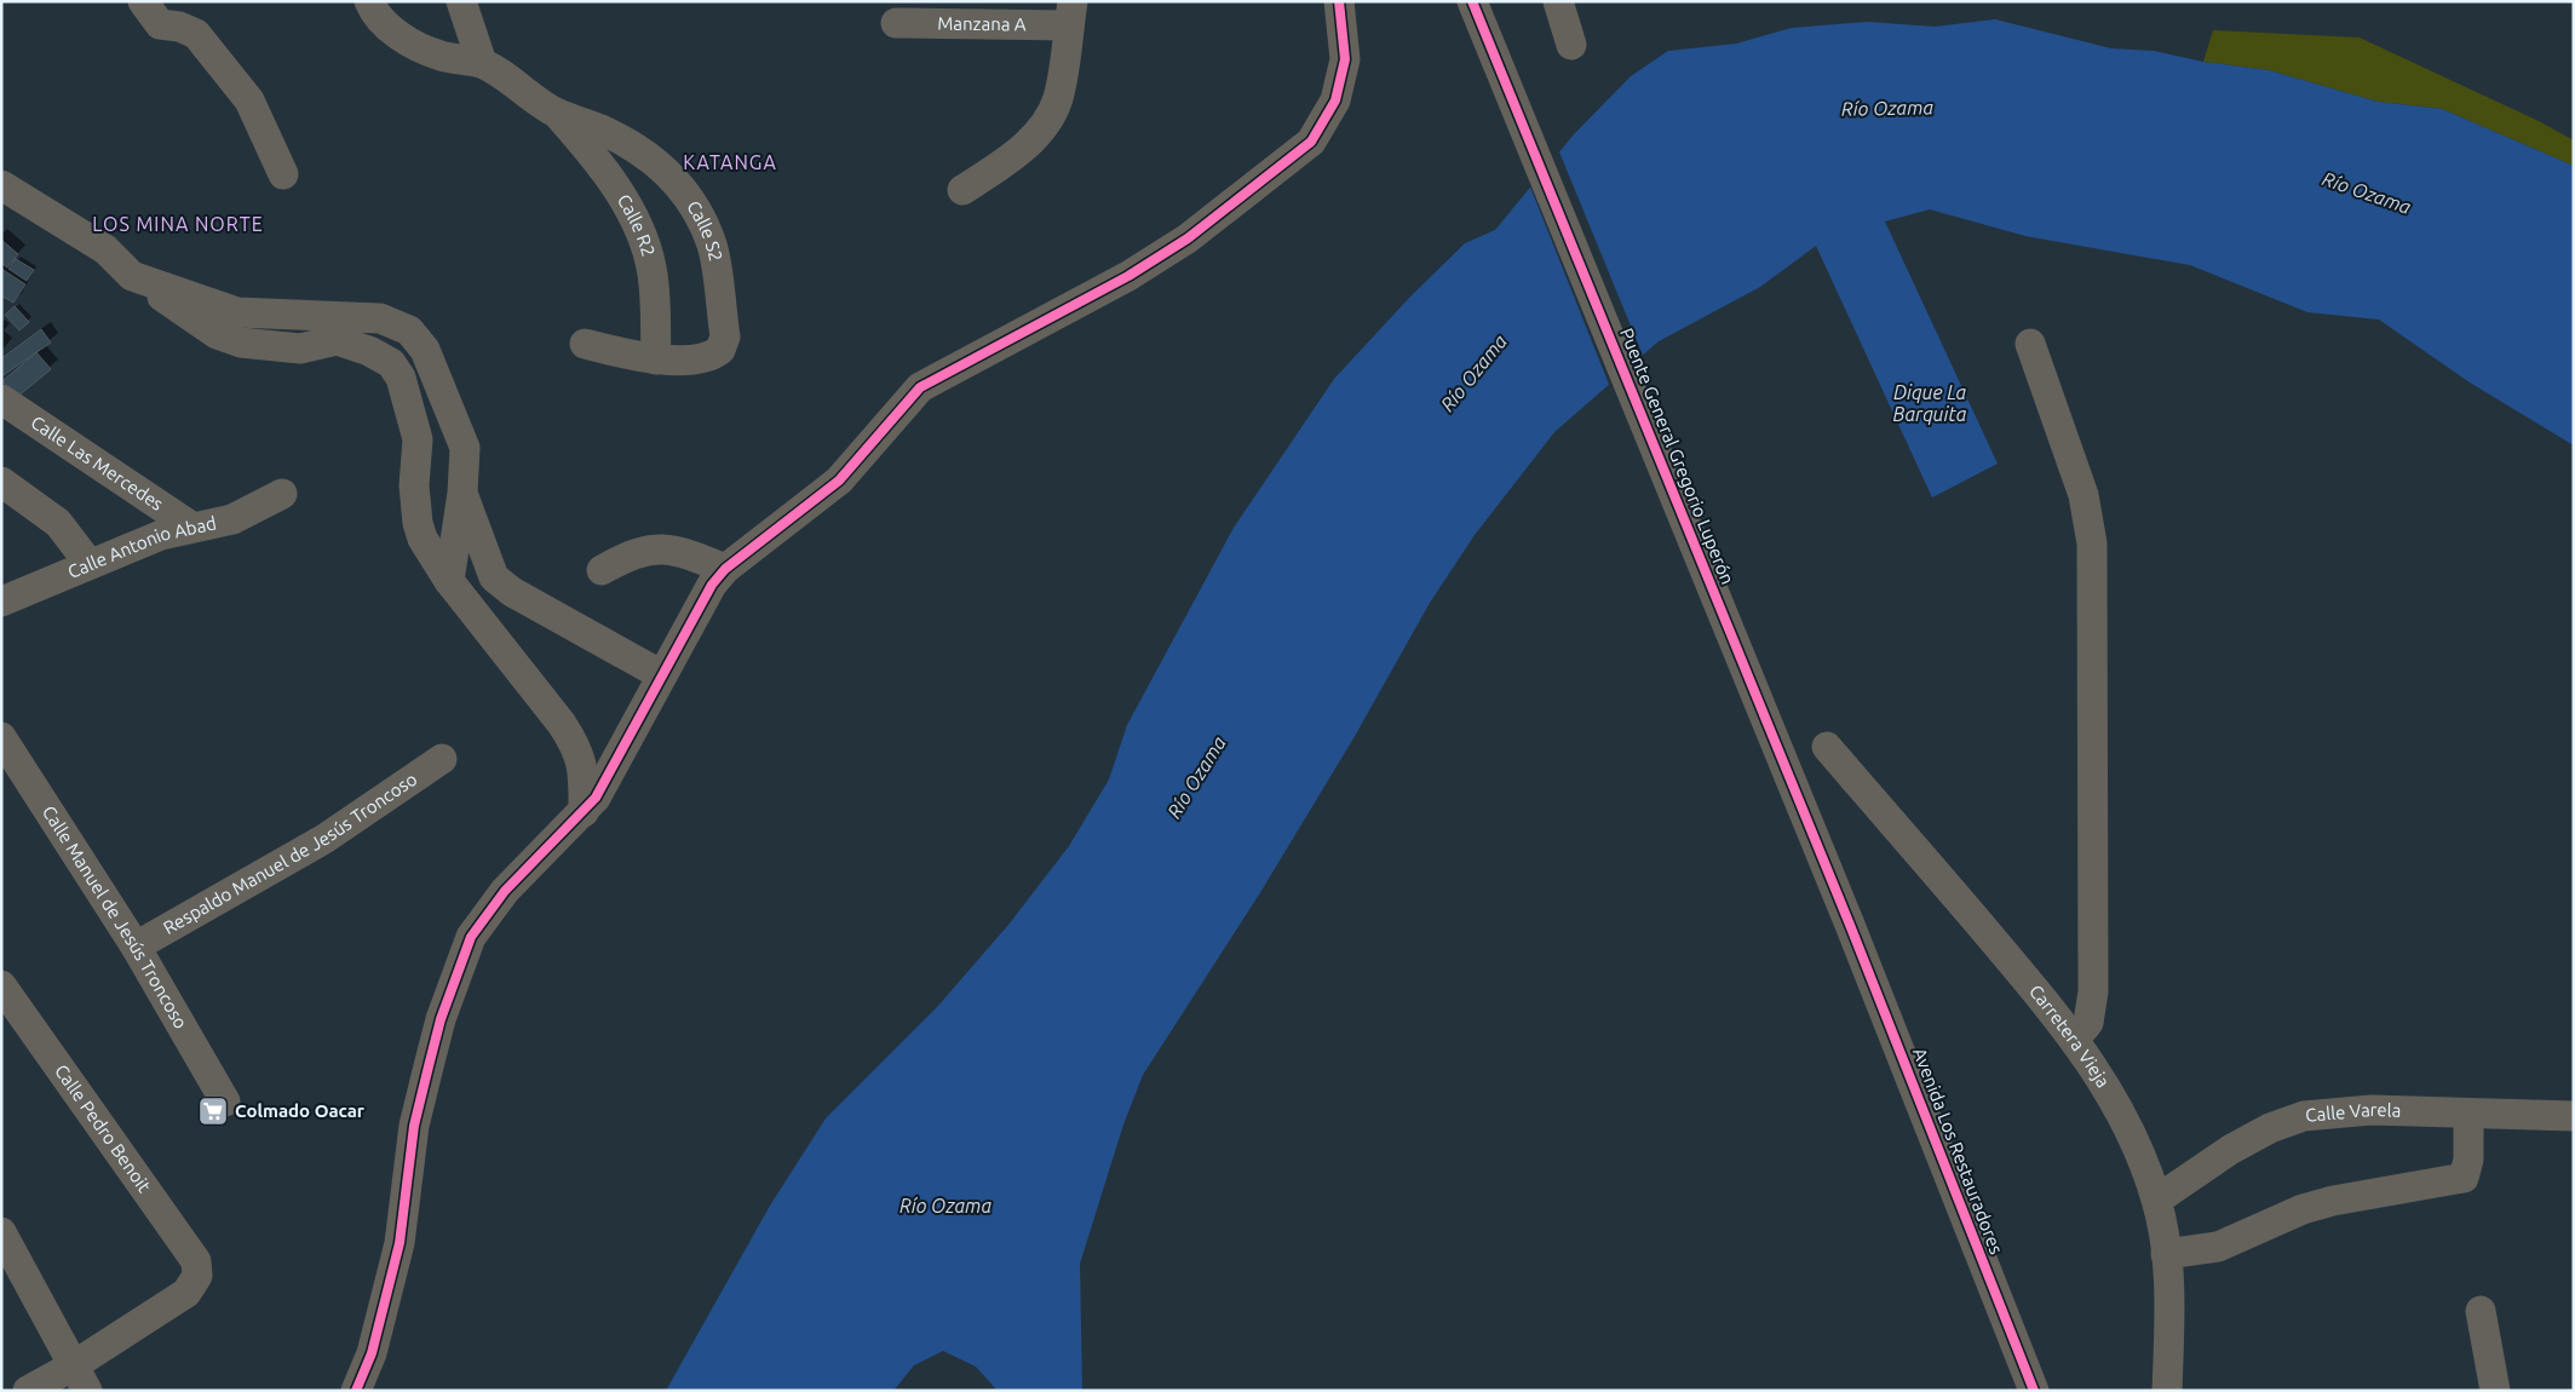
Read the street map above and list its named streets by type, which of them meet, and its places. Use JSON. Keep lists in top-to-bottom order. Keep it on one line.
{"streets":{"street":["Manzana A","Calle R2","Calle S2","Puente General Gregorio Luperón","Calle Las Mercedes","Calle Antonio Abad","Respaldo Manuel de Jesús Troncoso","Calle Manuel de Jesús Troncoso","Carretera Vieja","Calle Varela","Calle Pedro Benoit","Avenida Los Restauradores"]},"crossings":[["Calle R2","Calle S2"],["Puente General Gregorio Luperón","Avenida Los Restauradores"],["Calle Las Mercedes","Calle Antonio Abad"],["Respaldo Manuel de Jesús Troncoso","Calle Manuel de Jesús Troncoso"],["Carretera Vieja","Calle Varela"]],"districts":["KATANGA","LOS MINA NORTE"],"water":["Río Ozama","Dique La Barquita"],"places":{"supermarket":["Colmado Oacar"]}}
